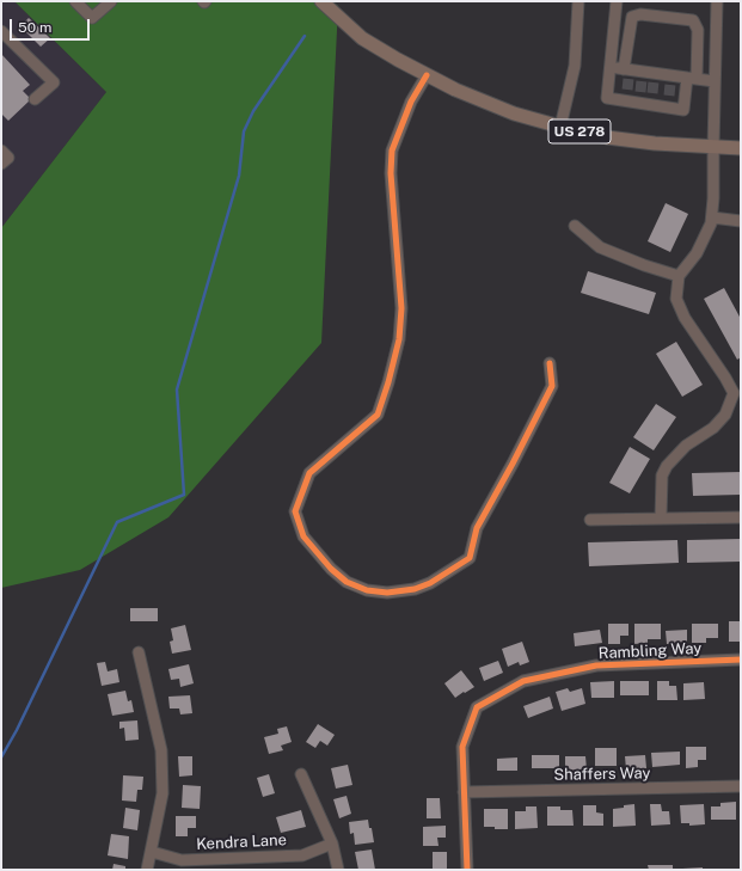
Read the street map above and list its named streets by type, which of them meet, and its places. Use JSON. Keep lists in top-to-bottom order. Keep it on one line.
{"streets":{"main road":["US 278"],"street":["Rambling Way","Shaffers Way","Kendra Lane"]},"crossings":[["Rambling Way","Shaffers Way"]],"scale_bar":"50 m"}
